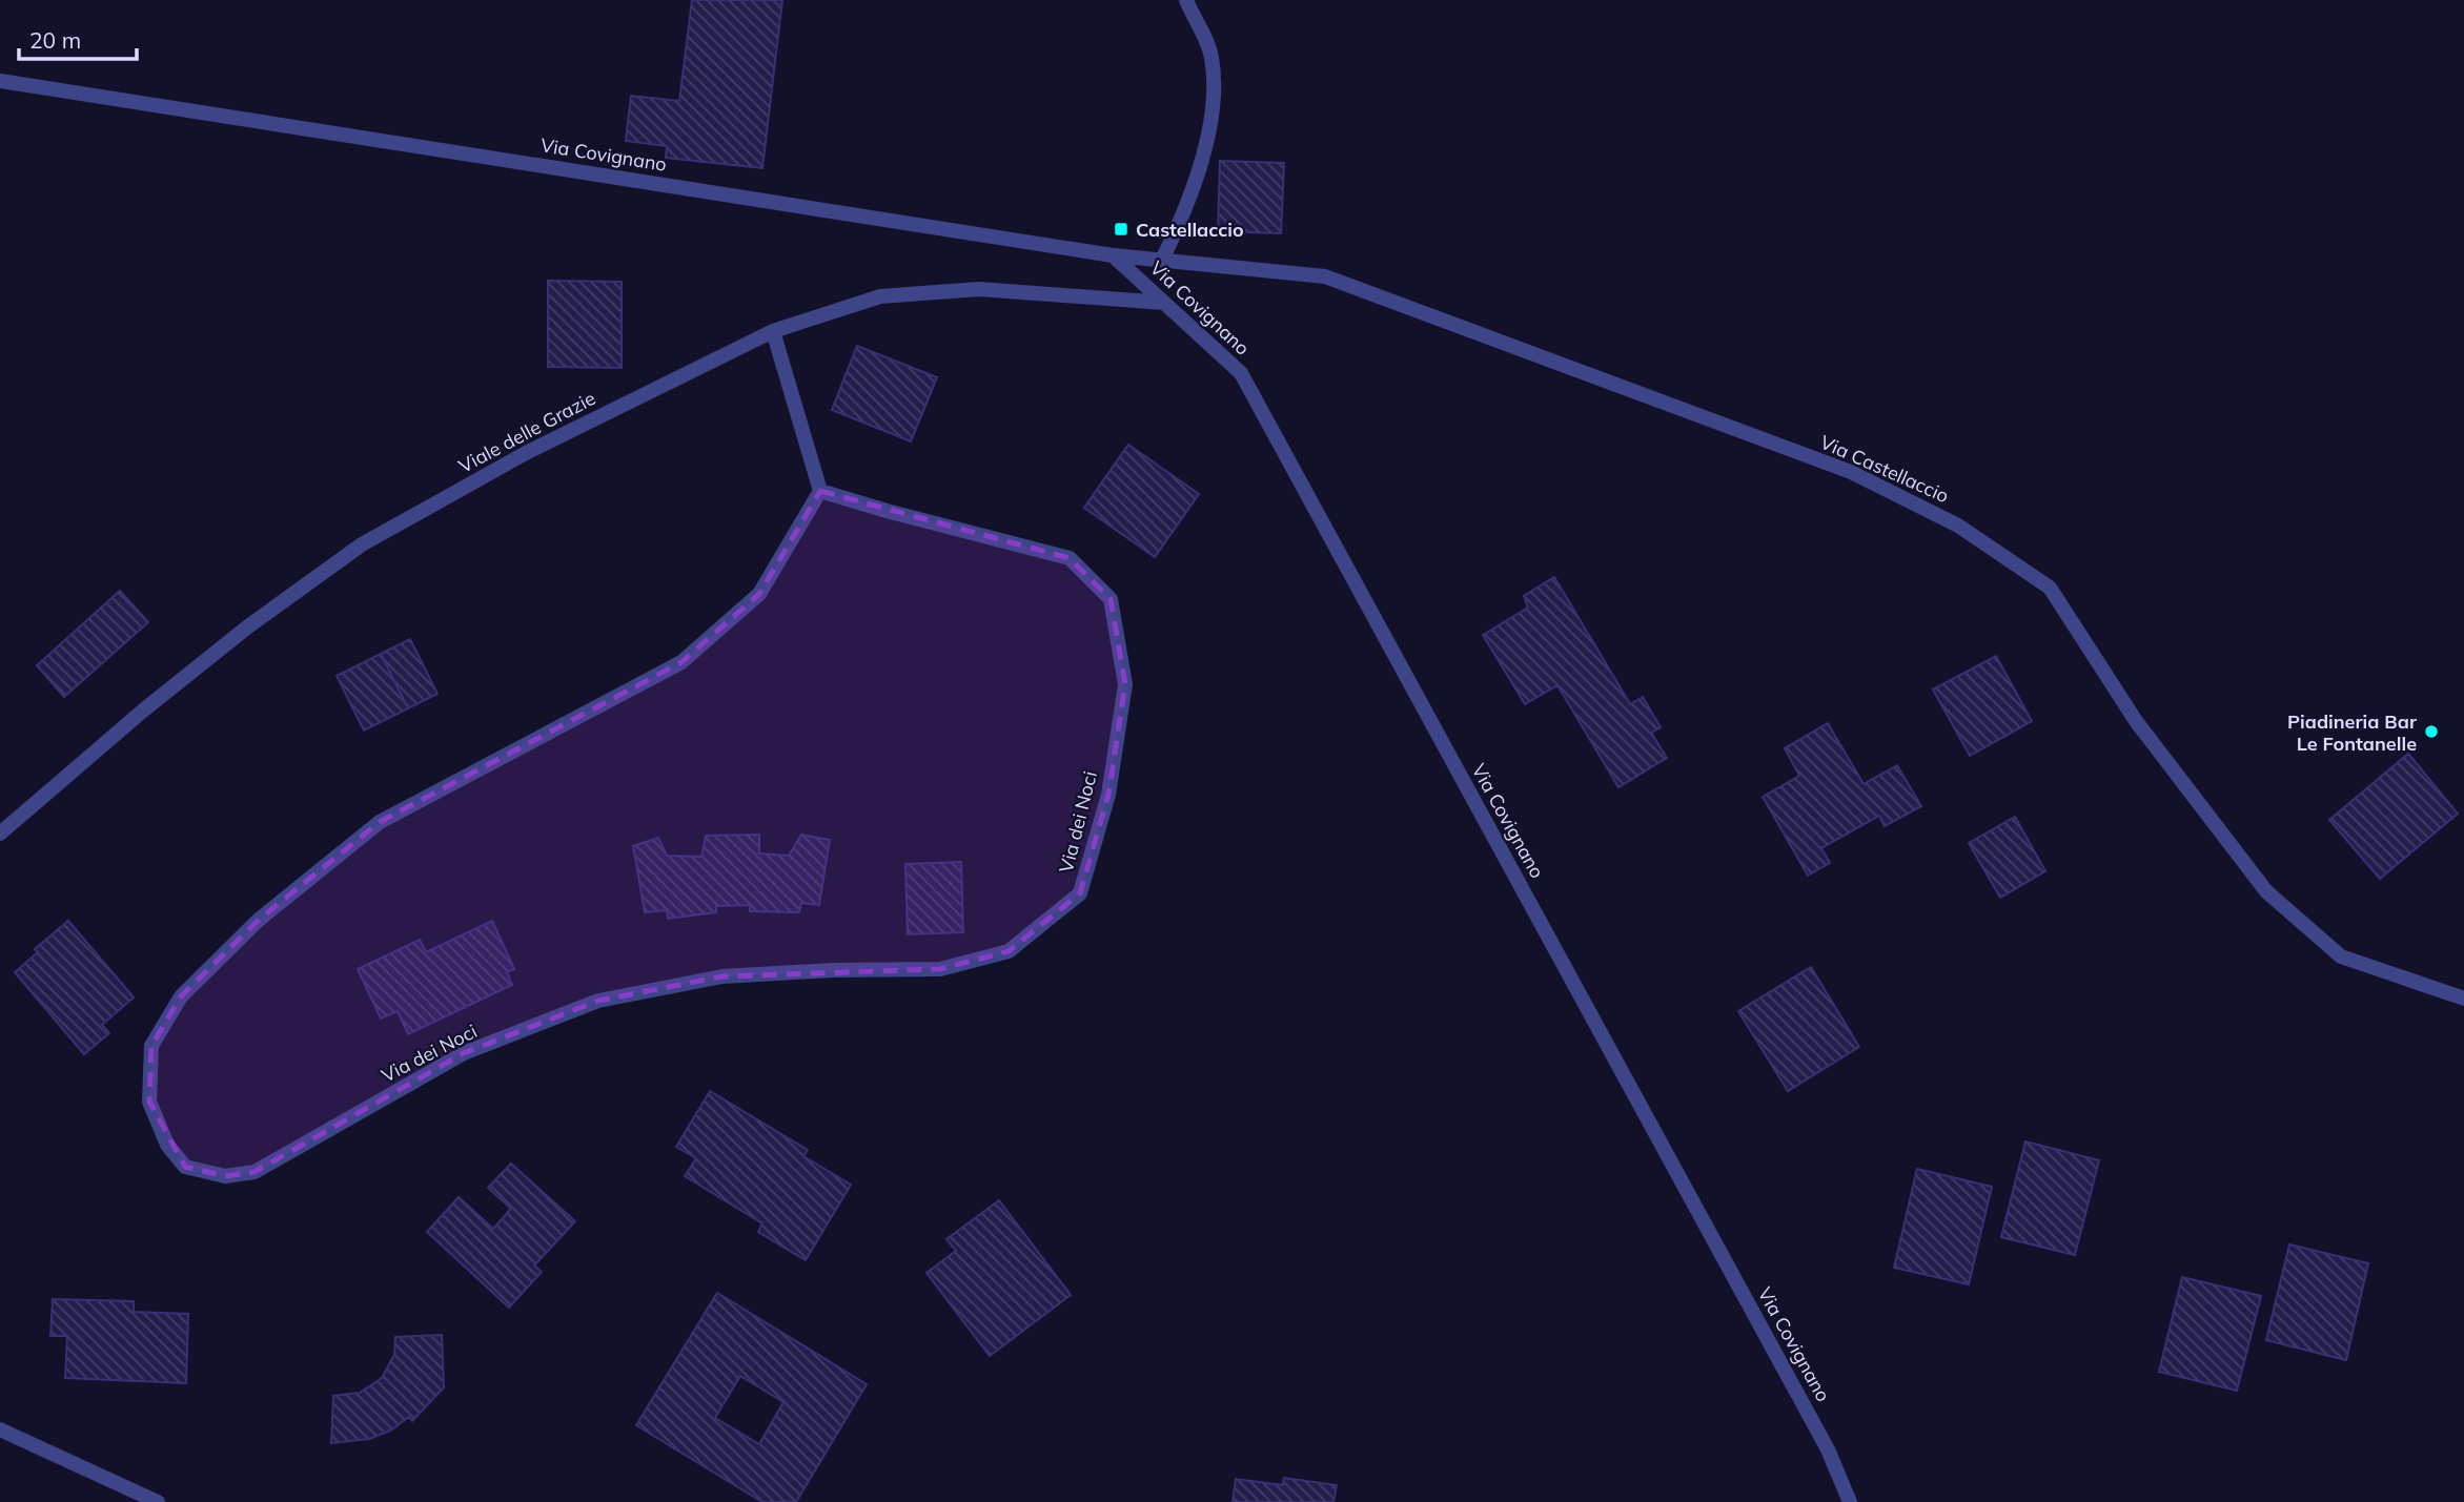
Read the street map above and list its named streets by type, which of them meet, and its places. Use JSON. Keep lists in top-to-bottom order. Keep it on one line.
{"streets":{"street":["Via Covignano","Viale delle Grazie","Via Castellaccio","Via dei Noci"]},"crossings":[["Via Covignano","Viale delle Grazie"],["Via Covignano","Via Castellaccio"]],"places":{"transit":["Castellaccio"],"other":["Piadineria Bar Le Fontanelle"]},"scale_bar":"20 m"}
